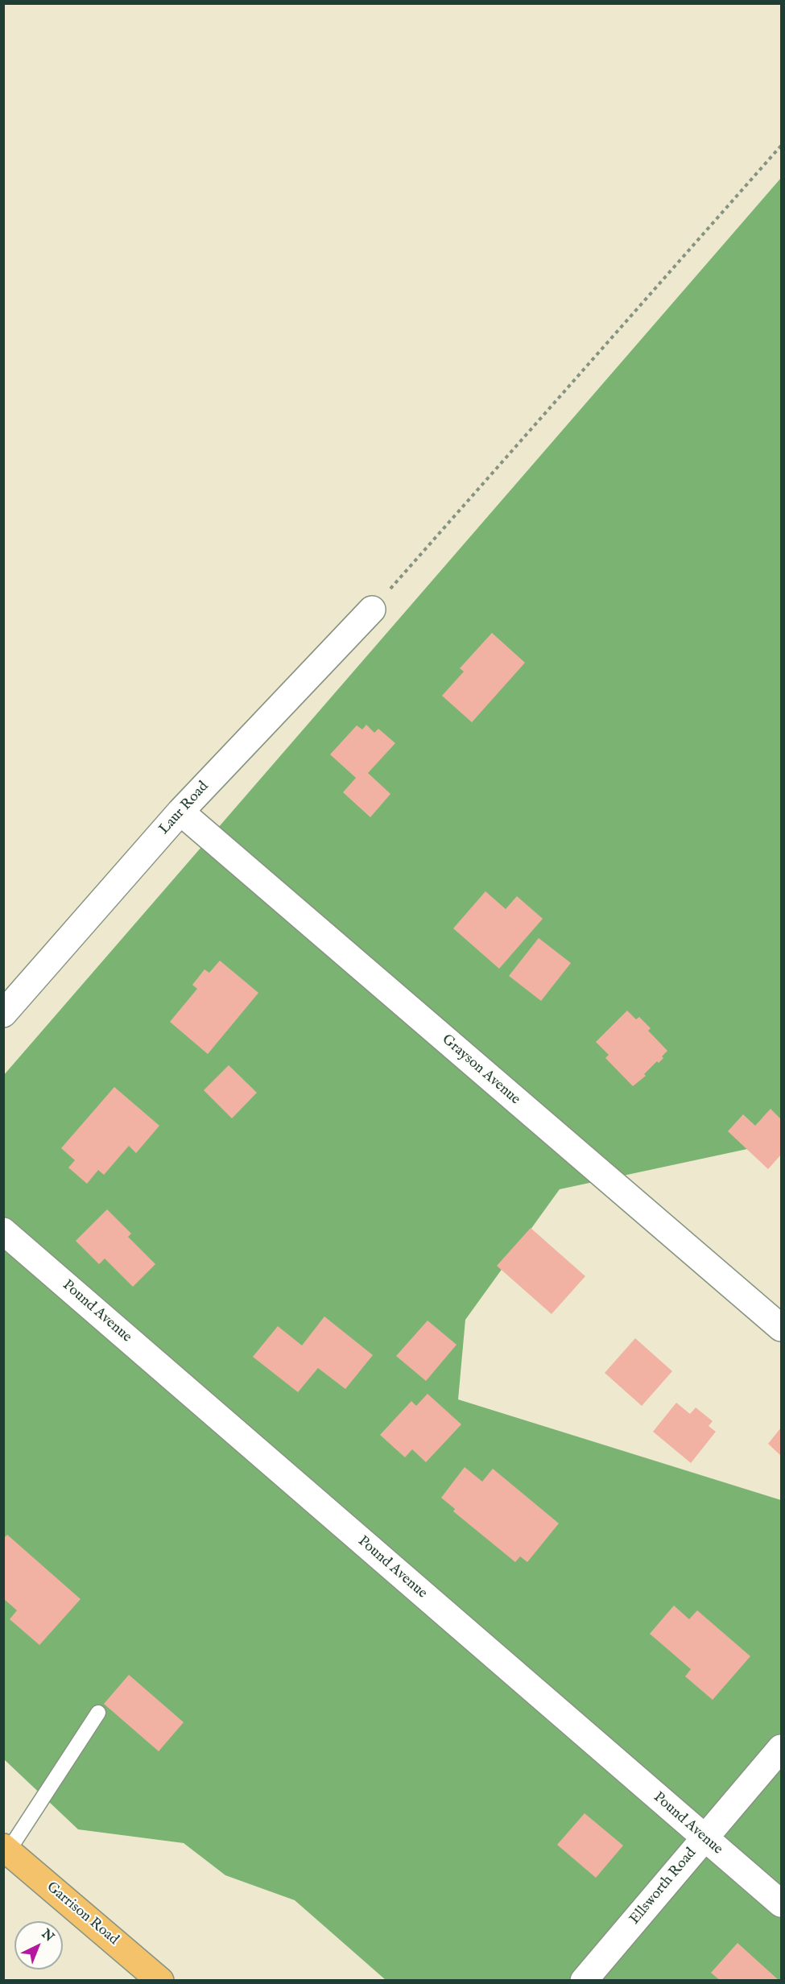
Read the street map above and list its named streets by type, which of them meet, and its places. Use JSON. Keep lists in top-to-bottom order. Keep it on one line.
{"streets":{"main road":["Garrison Road"],"street":["Laur Road","Grayson Avenue","Pound Avenue","Ellsworth Road"]},"crossings":[["Laur Road","Grayson Avenue"],["Pound Avenue","Ellsworth Road"]],"north":"top right"}
